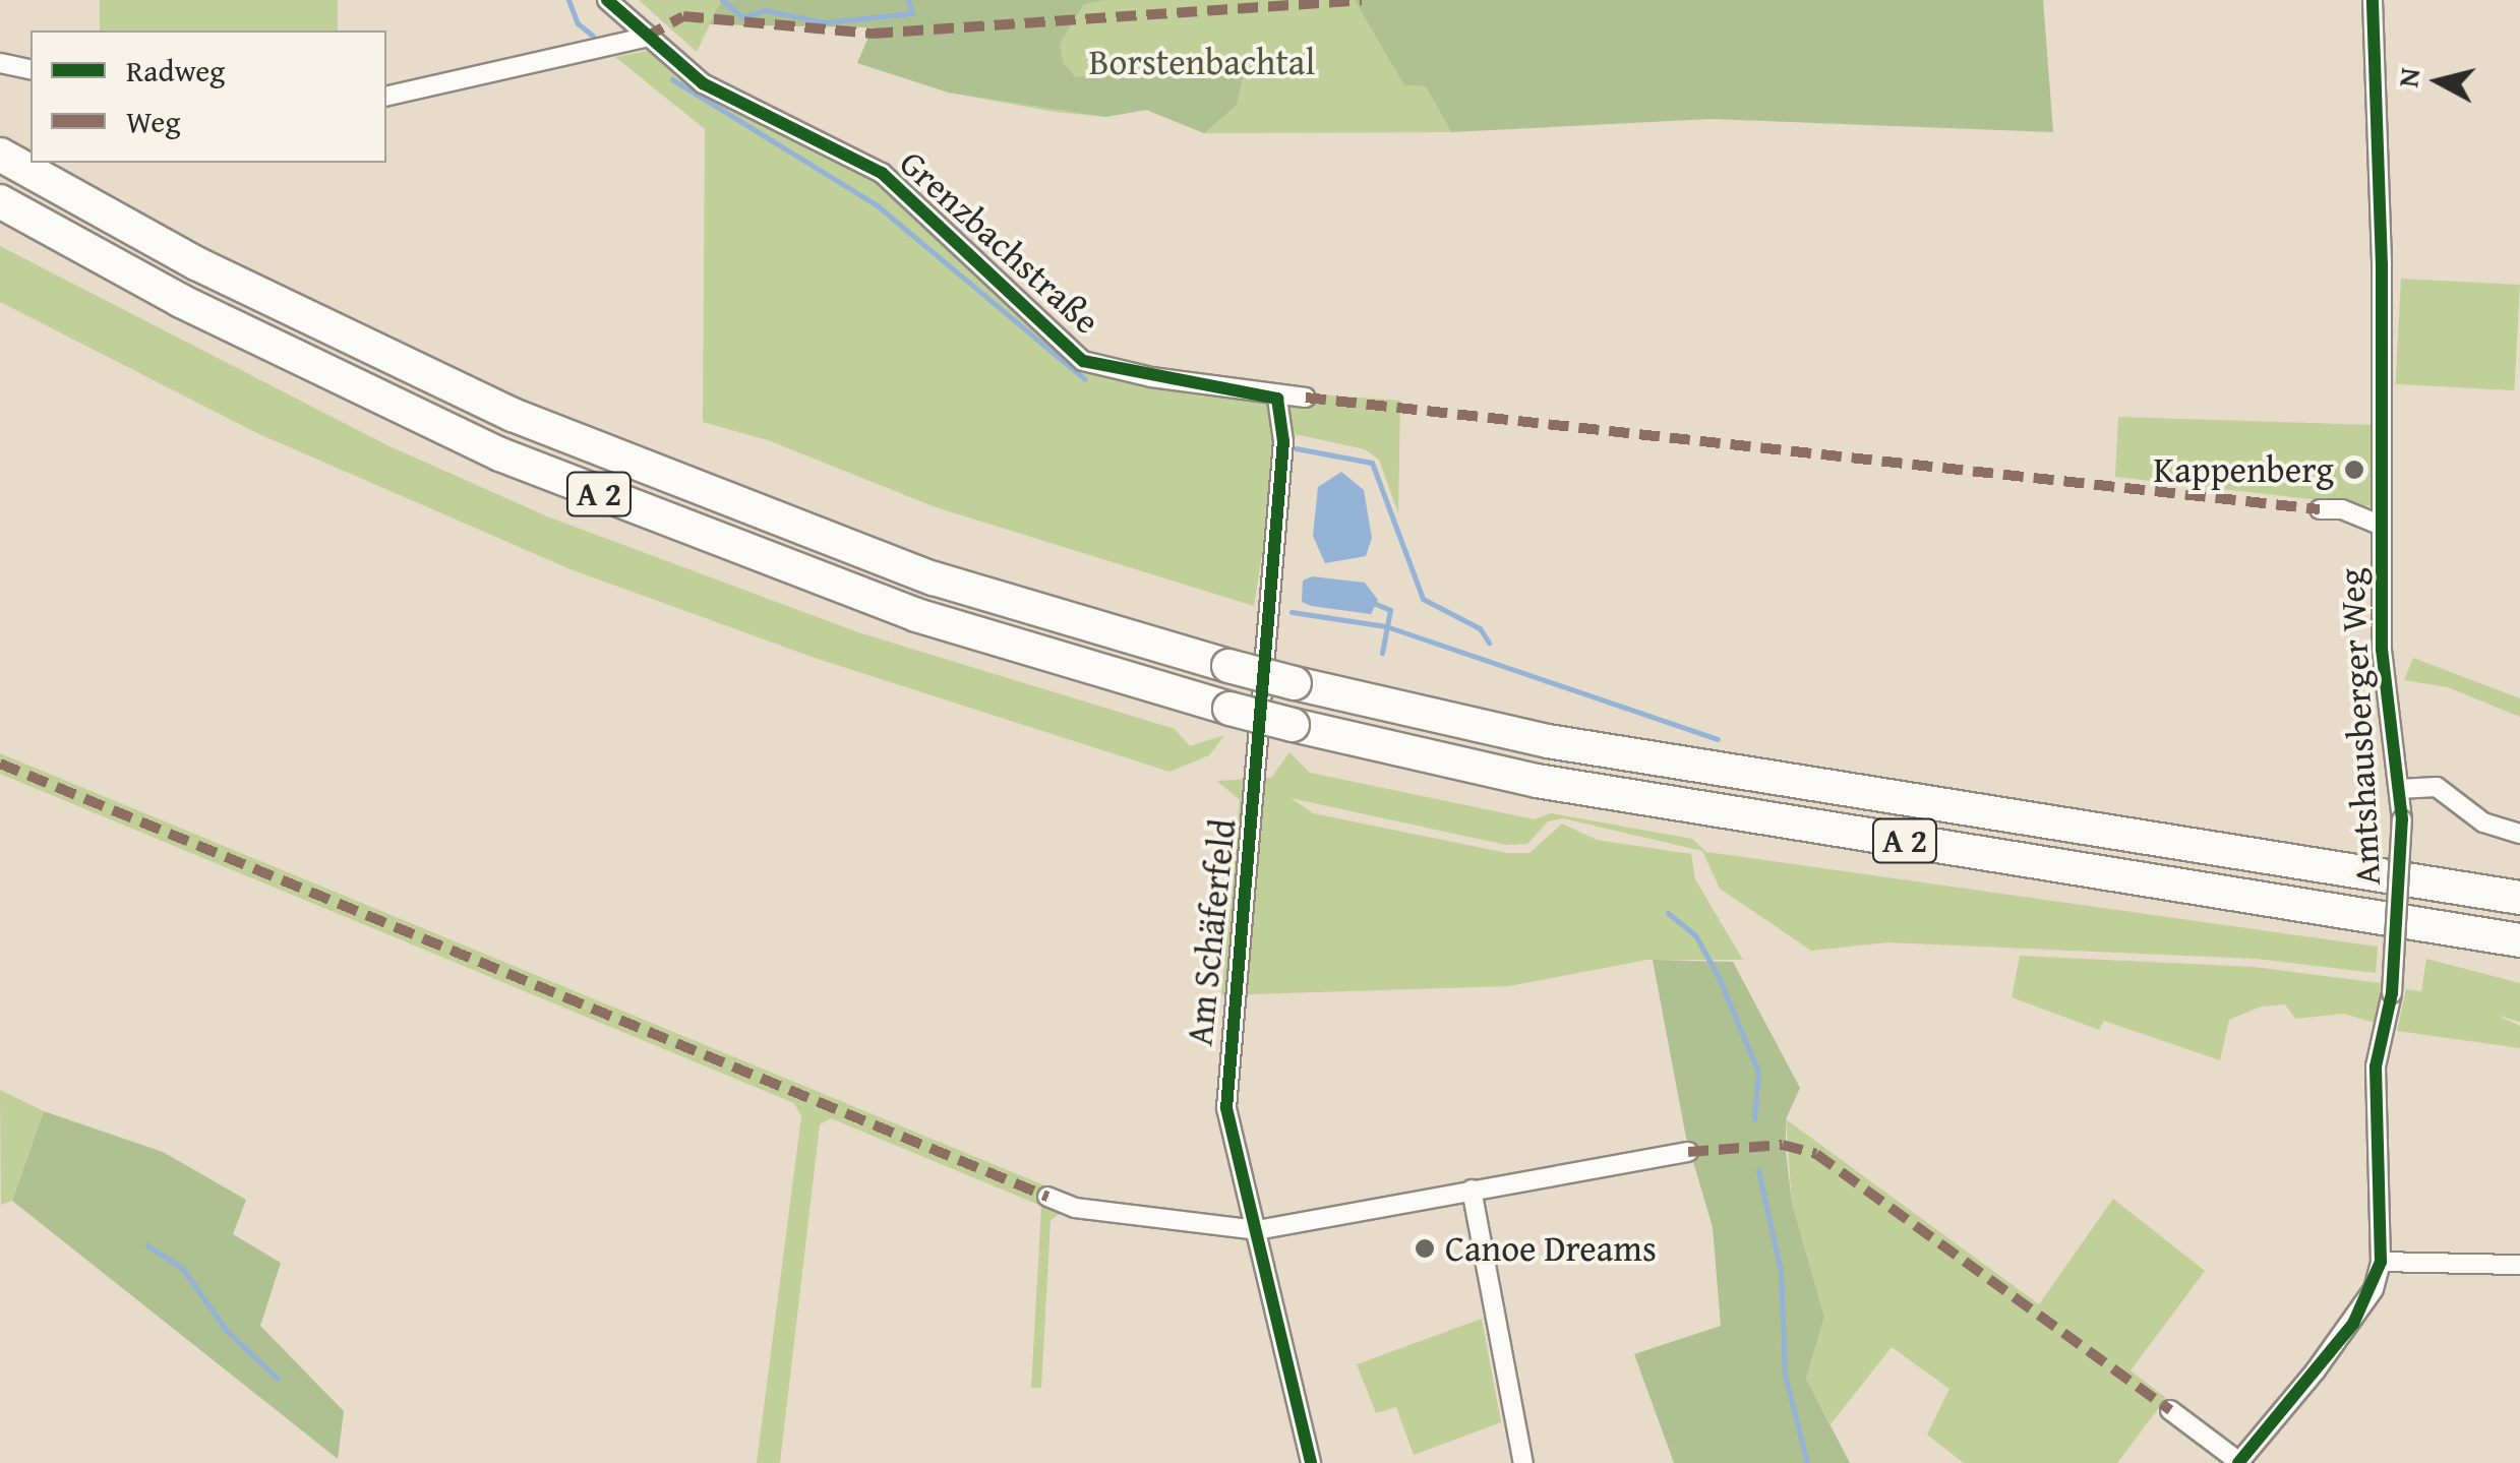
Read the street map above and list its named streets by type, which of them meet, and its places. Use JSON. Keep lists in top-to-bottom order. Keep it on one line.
{"streets":{"highway":["A 2"],"street":["Grenzbachstraße","Amtshausberger Weg","Am Schäferfeld"]},"crossings":[["Grenzbachstraße","Am Schäferfeld"]],"parks":["Borstenbachtal"],"places":["Kappenberg","Canoe Dreams"],"legend":["Radweg","Weg"],"north":"left"}
